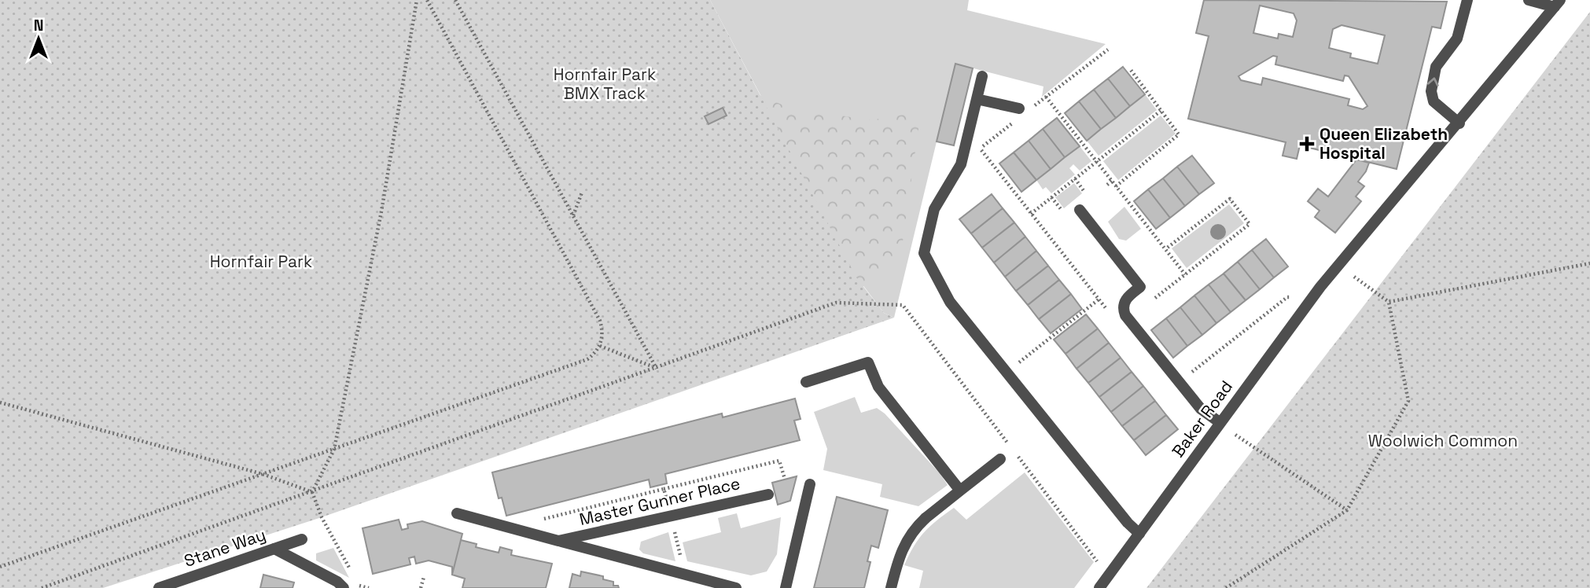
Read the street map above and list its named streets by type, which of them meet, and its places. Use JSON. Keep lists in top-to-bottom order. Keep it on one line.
{"streets":{"street":["Baker Road","Master Gunner Place","Stane Way"]},"parks":["Hornfair Park BMX Track","Hornfair Park","Woolwich Common"],"places":{"health":["Queen Elizabeth Hospital"]},"north":"top"}
